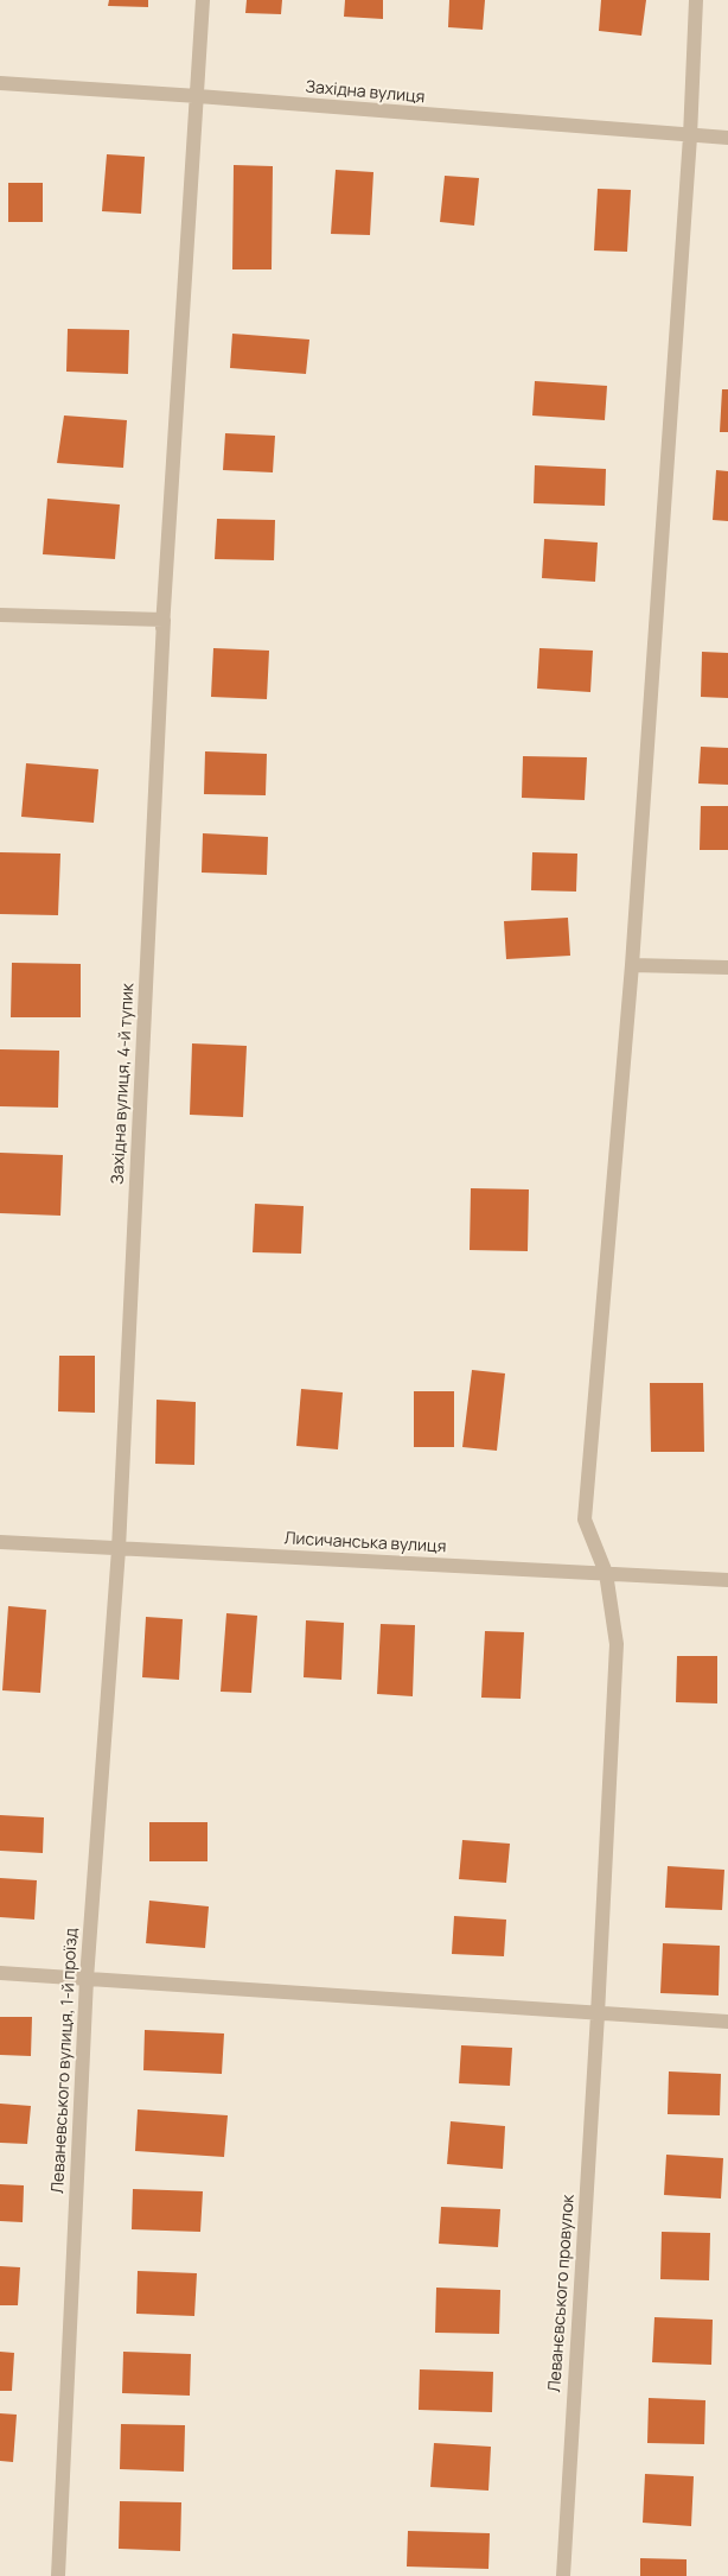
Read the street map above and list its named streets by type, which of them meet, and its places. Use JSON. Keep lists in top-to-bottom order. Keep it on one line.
{"streets":{"street":["Західна вулиця","Західна вулиця, 4-й тупик","Лисичанська вулиця","Леваневського вулиця, 1-й проїзд","Леванєвського провулок"]},"crossings":[["Західна вулиця","Леванєвського провулок"],["Західна вулиця, 4-й тупик","Лисичанська вулиця"],["Західна вулиця, 4-й тупик","Леваневського вулиця, 1-й проїзд"],["Лисичанська вулиця","Леваневського вулиця, 1-й проїзд"],["Лисичанська вулиця","Леванєвського провулок"]]}
